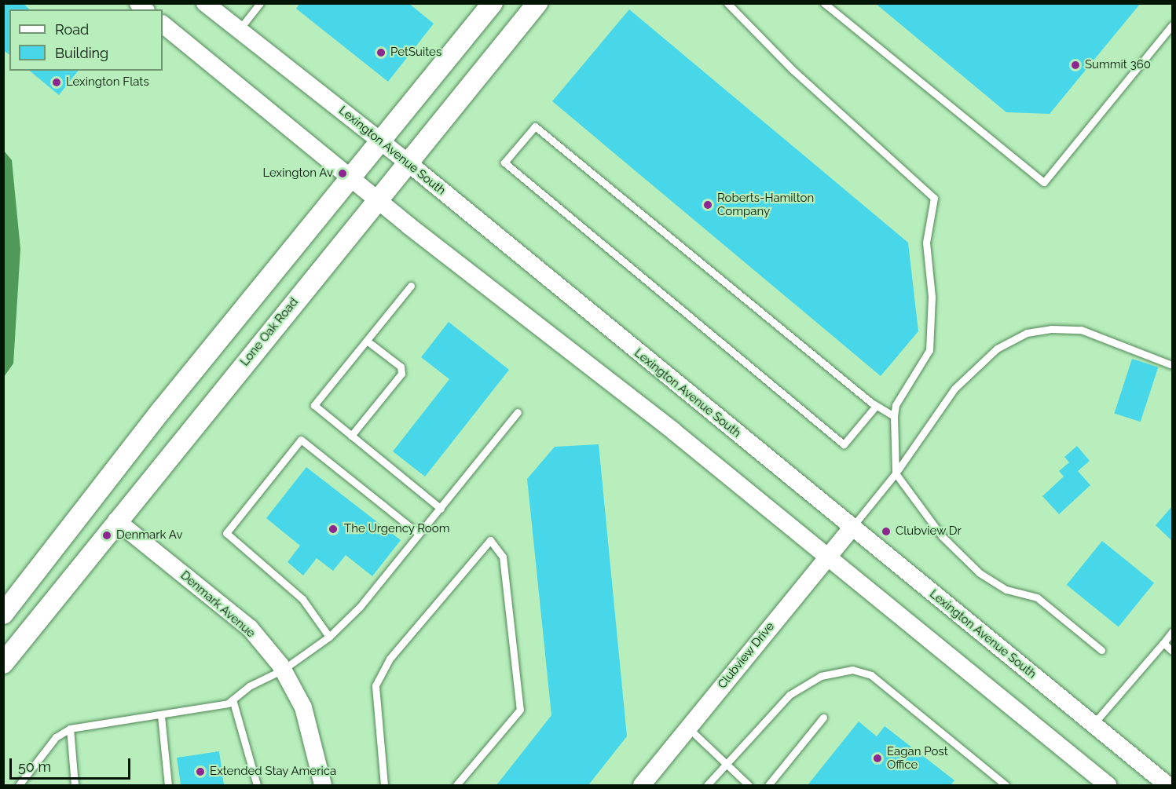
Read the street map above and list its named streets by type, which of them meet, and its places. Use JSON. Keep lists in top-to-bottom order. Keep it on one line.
{"streets":{"main road":["Lone Oak Road"],"street":["Lexington Avenue South","Denmark Avenue","Clubview Drive"]},"crossings":[["Lexington Avenue South","Lone Oak Road"],["Lexington Avenue South","Clubview Drive"],["Lone Oak Road","Denmark Avenue"]],"places":["PetSuites","Summit 360","Lexington Flats","Lexington Av","Roberts-Hamilton Company","The Urgency Room","Clubview Dr","Denmark Av","Eagan Post Office","Extended Stay America"],"legend":["Road","Building"],"scale_bar":"50 m"}
